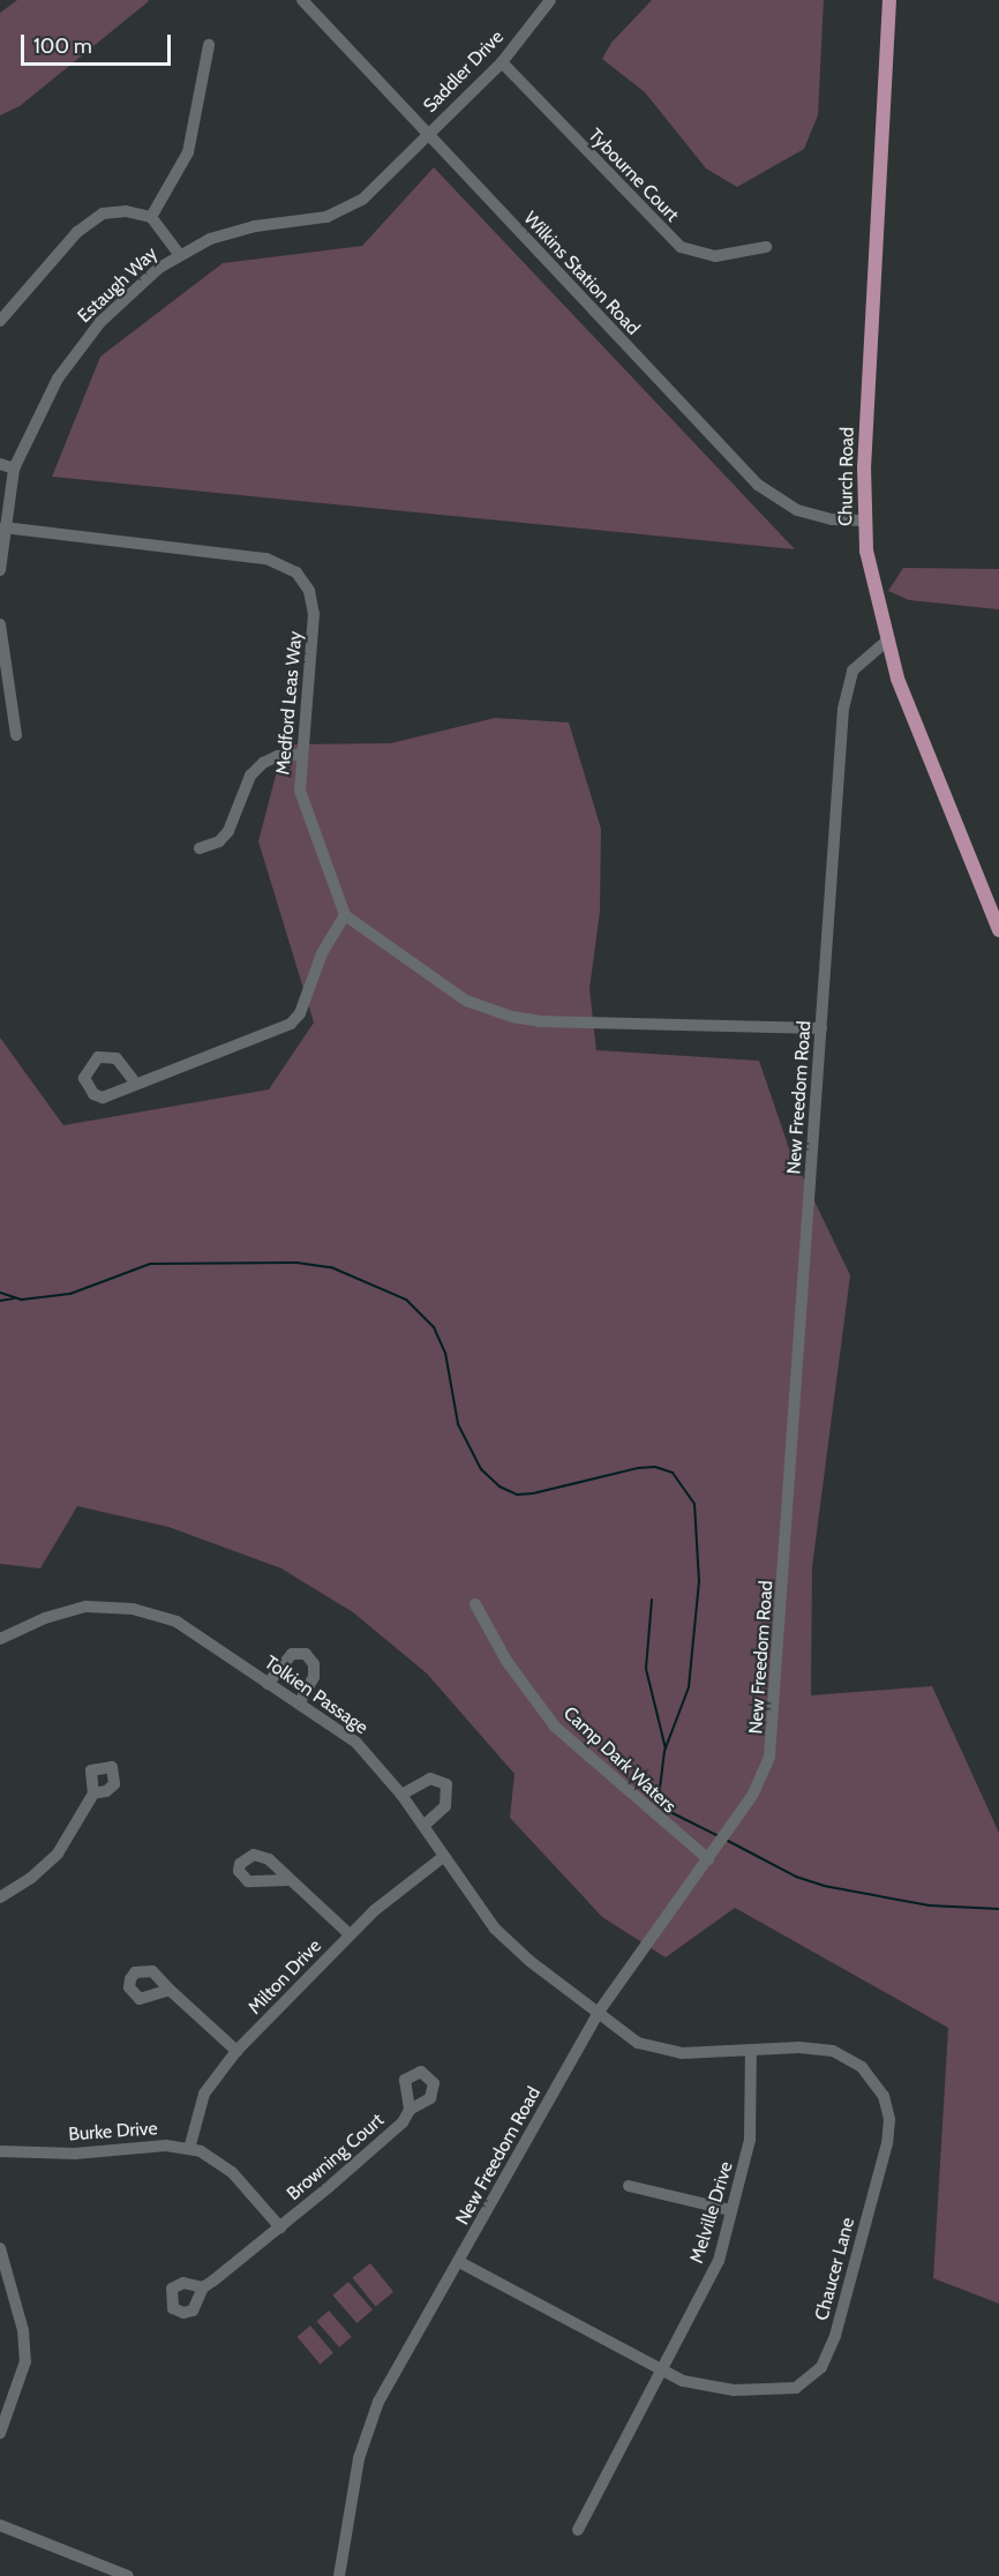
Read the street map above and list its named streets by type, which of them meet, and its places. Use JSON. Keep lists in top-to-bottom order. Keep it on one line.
{"streets":{"main road":["Church Road"],"street":["Saddler Drive","Tybourne Court","Wilkins Station Road","Estaugh Way","Medford Leas Way","New Freedom Road","Tolkien Passage","Camp Dark Waters","Milton Drive","Burke Drive","Browning Court","Melville Drive","Chaucer Lane"]},"crossings":[["Saddler Drive","Tybourne Court"],["Saddler Drive","Wilkins Station Road"],["Saddler Drive","Estaugh Way"],["Wilkins Station Road","Estaugh Way"],["Wilkins Station Road","Church Road"],["Estaugh Way","Medford Leas Way"],["Church Road","New Freedom Road"],["New Freedom Road","Tolkien Passage"],["New Freedom Road","Camp Dark Waters"],["New Freedom Road","Chaucer Lane"],["Tolkien Passage","Milton Drive"],["Tolkien Passage","Chaucer Lane"],["Milton Drive","Burke Drive"],["Burke Drive","Browning Court"],["Melville Drive","Chaucer Lane"]],"scale_bar":"100 m"}
